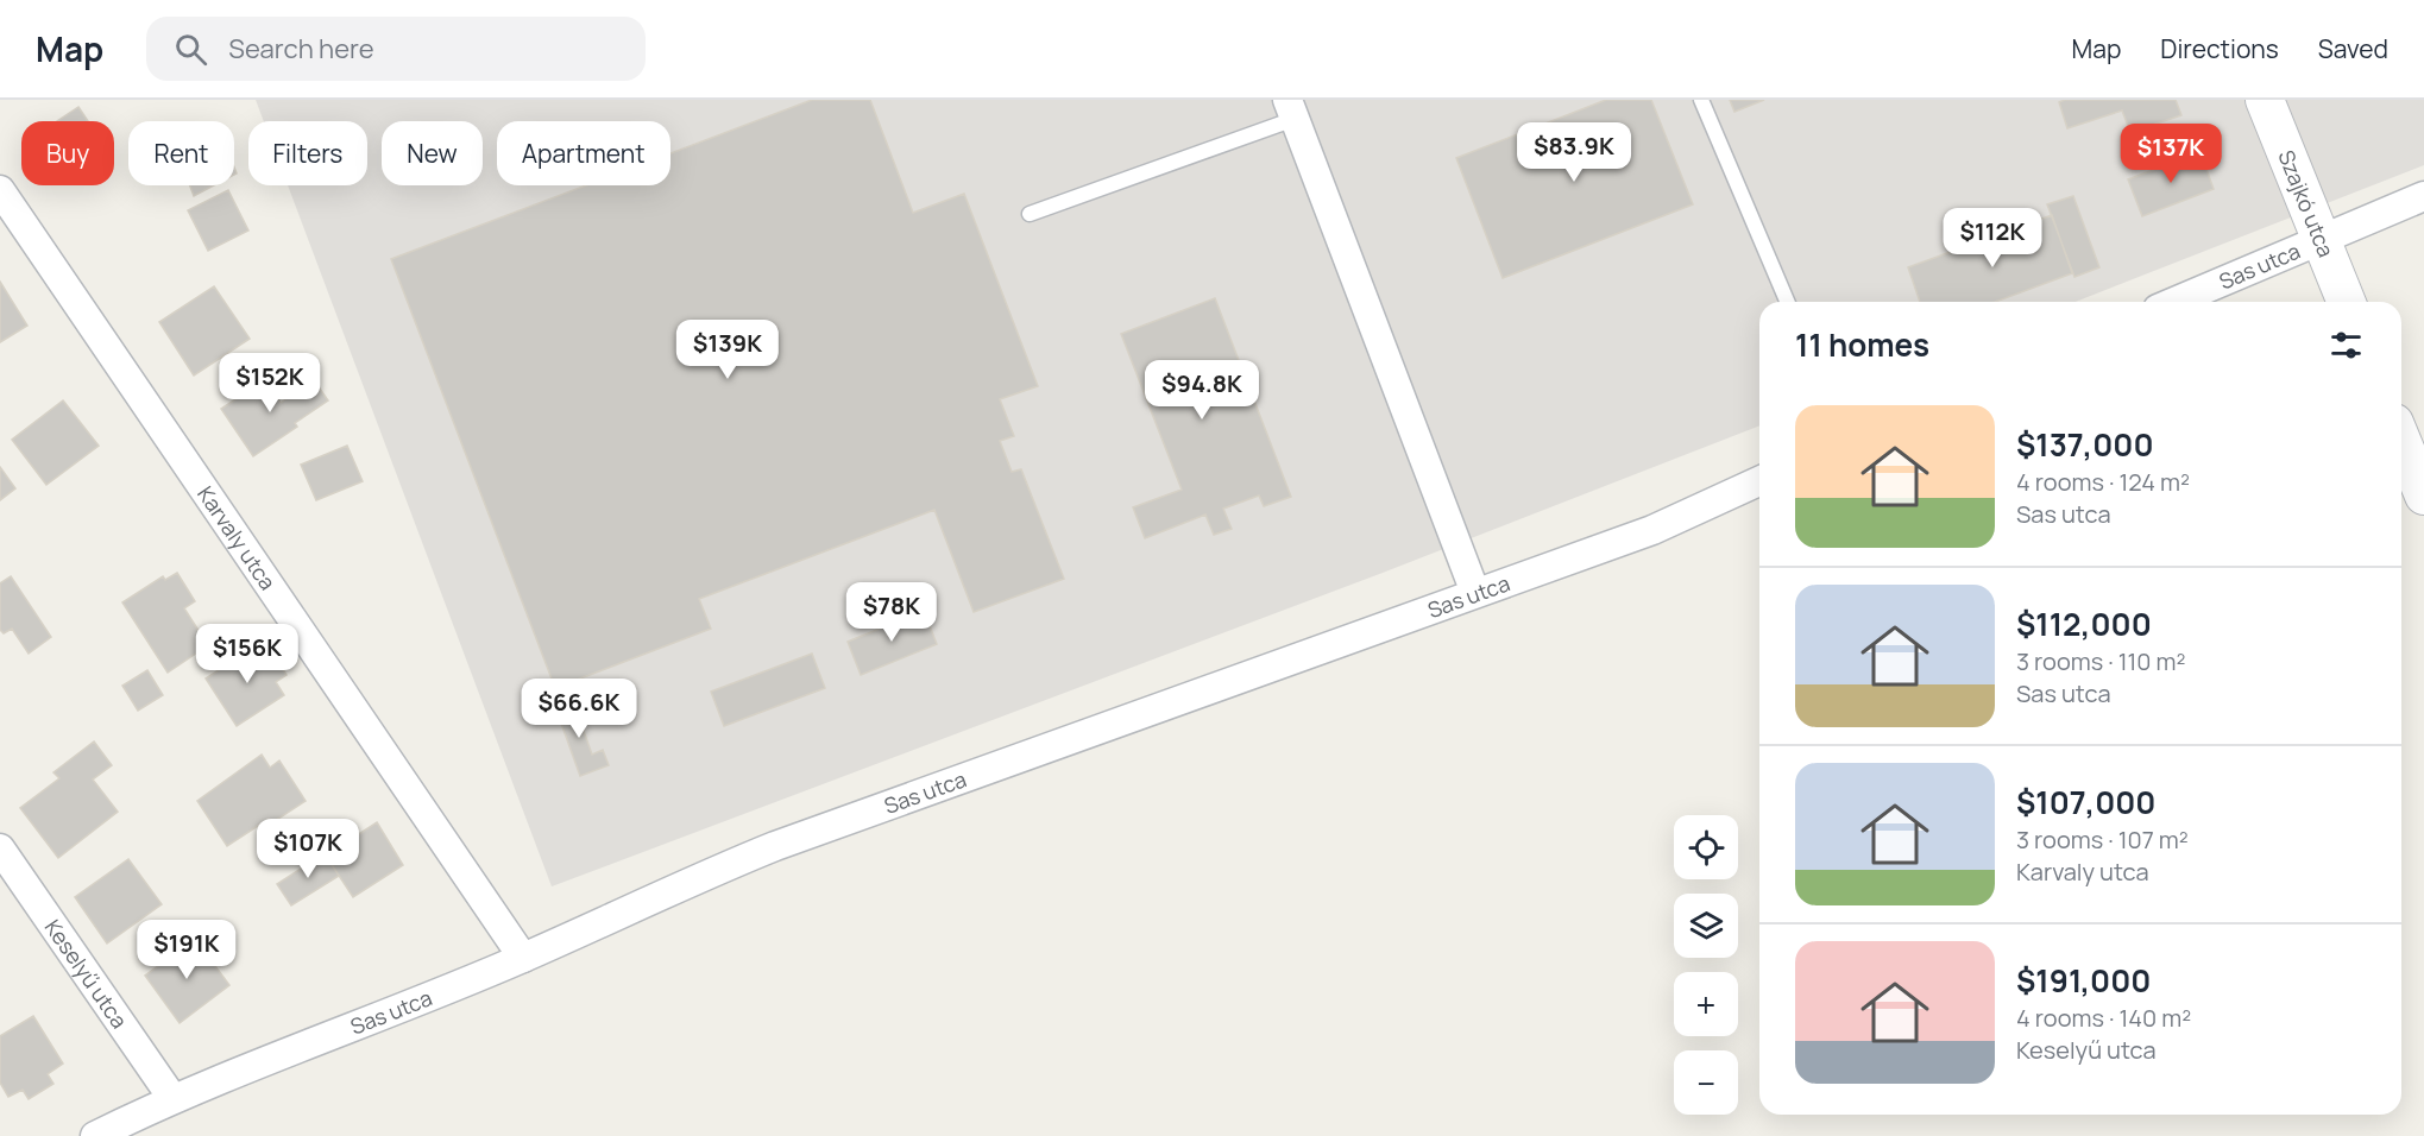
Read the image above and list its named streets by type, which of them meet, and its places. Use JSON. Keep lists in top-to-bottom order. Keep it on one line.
{"streets":{"street":["Szajkó utca","Sas utca","Karvaly utca","Keselyű utca"]},"crossings":[["Szajkó utca","Sas utca"],["Sas utca","Karvaly utca"],["Sas utca","Keselyű utca"]],"page":{"header":"Map","search":"Search here","nav":["Map","Directions","Saved"],"chip":["Buy","Rent","Filters","New","Apartment"],"price":["$83.9K","$137K","$112K","$139K","$152K","$94.8K","$78K","$156K","$66.6K","$107K","$191K"],"heading":"11 homes","list":[{"name":"$137,000","note":"4 rooms · 124 m² · Sas utca"},{"name":"$112,000","note":"3 rooms · 110 m² · Sas utca"},{"name":"$107,000","note":"3 rooms · 107 m² · Karvaly utca"},{"name":"$191,000","note":"4 rooms · 140 m² · Keselyű utca"}],"map_buttons":["+","−"]}}
